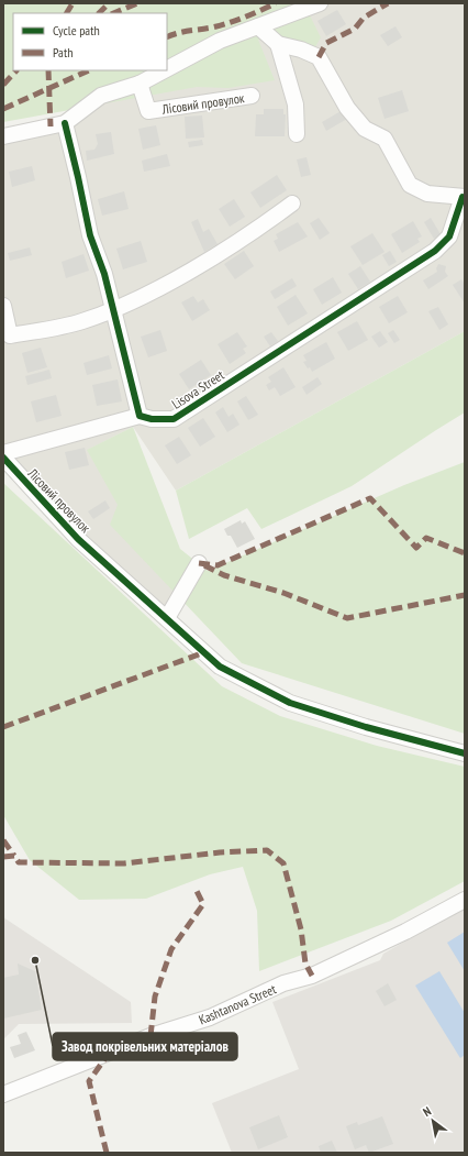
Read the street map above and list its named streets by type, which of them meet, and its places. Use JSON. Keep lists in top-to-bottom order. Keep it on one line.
{"streets":{"street":["Лісовий провулок","Lisova Street","Kashtanova Street"]},"places":["Завод покрівельних матеріалов"],"legend":["Cycle path","Path"],"north":"top left"}
